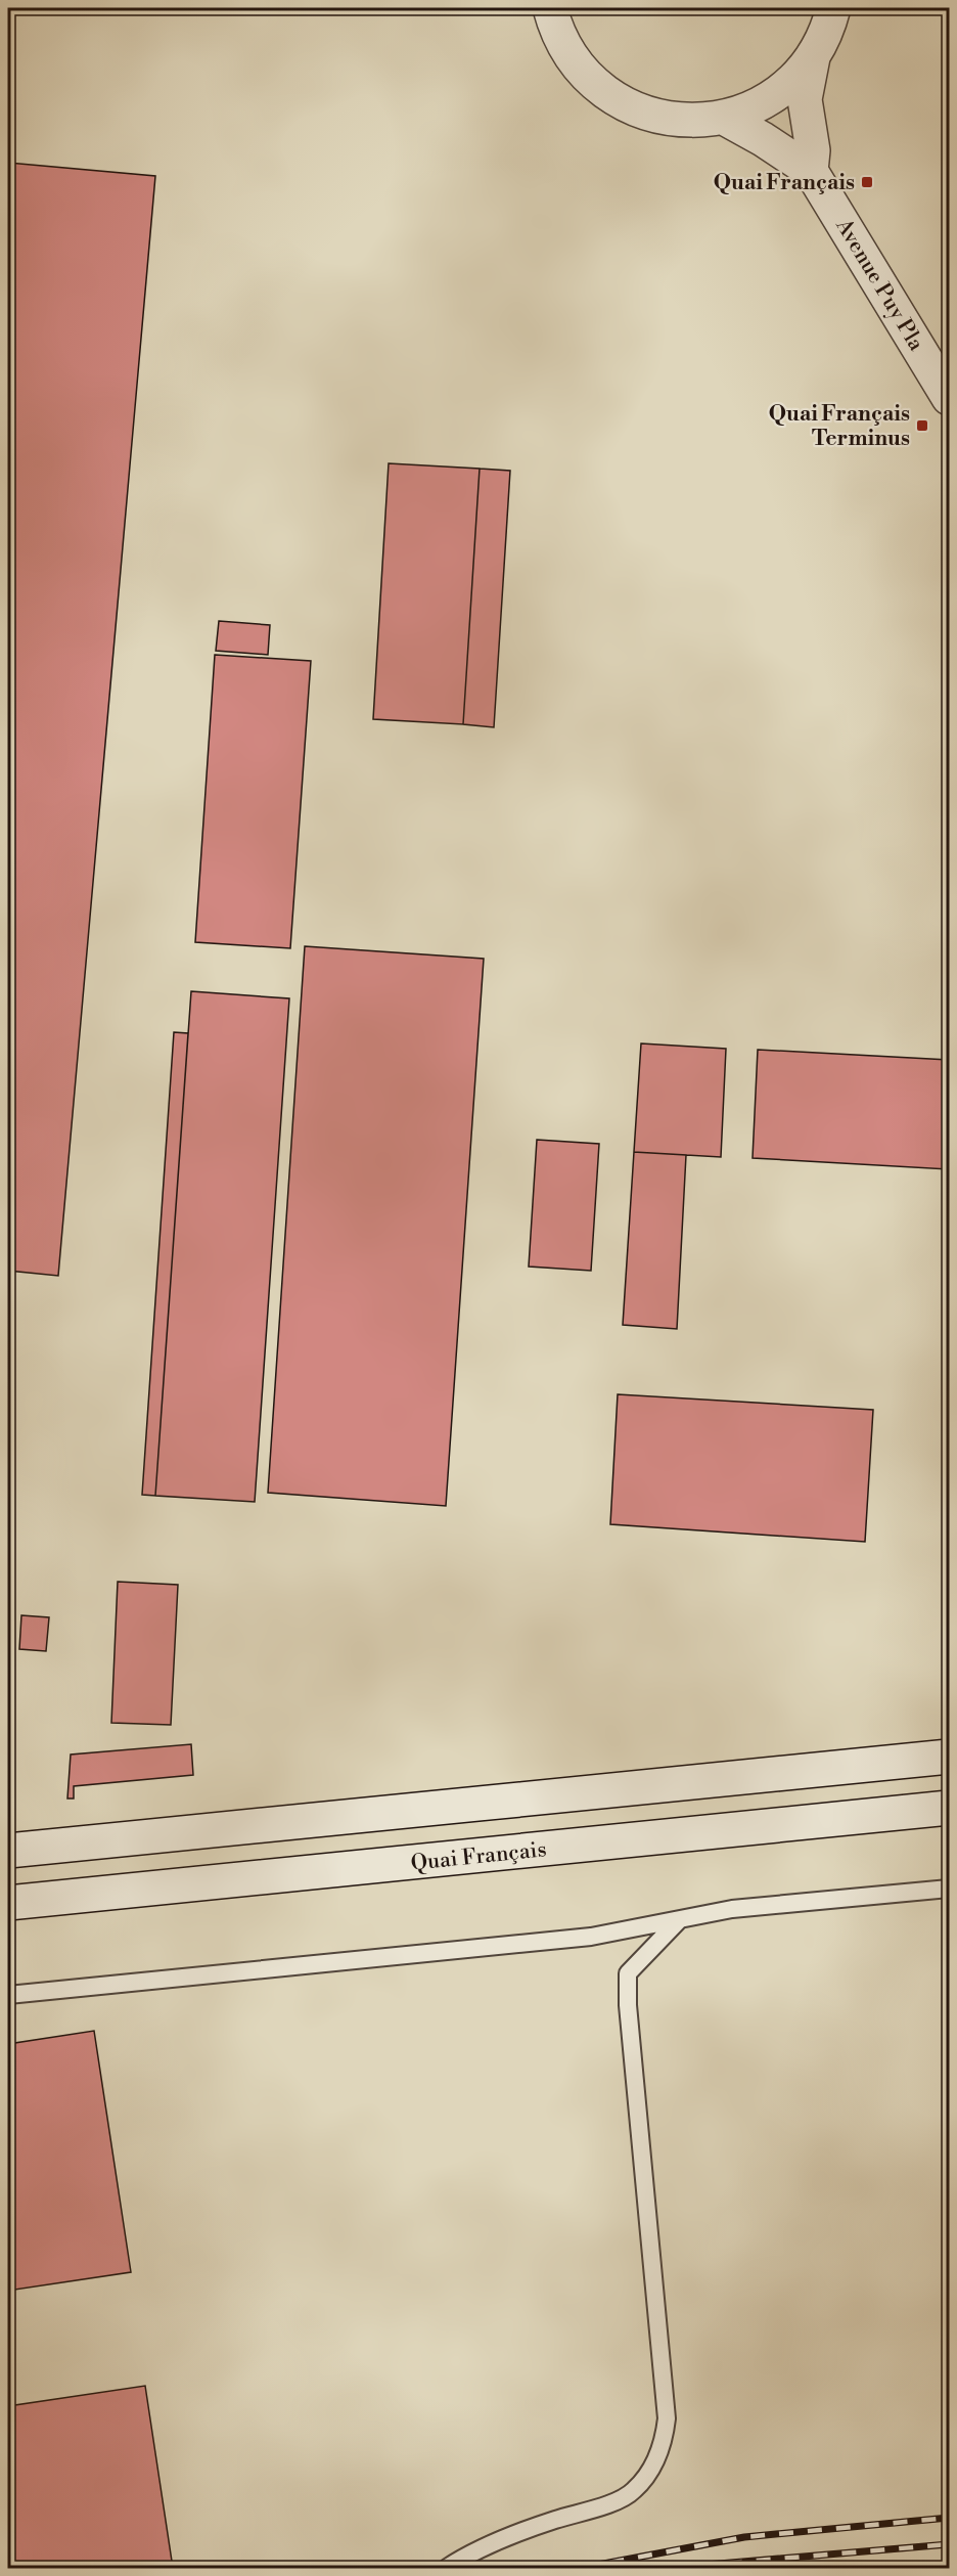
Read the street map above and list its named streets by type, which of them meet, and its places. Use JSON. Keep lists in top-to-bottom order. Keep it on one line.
{"streets":{"main road":["Avenue Puy Pla","Quai Français"]},"places":{"transit":["Quai Français","Quai Français Terminus"]}}
